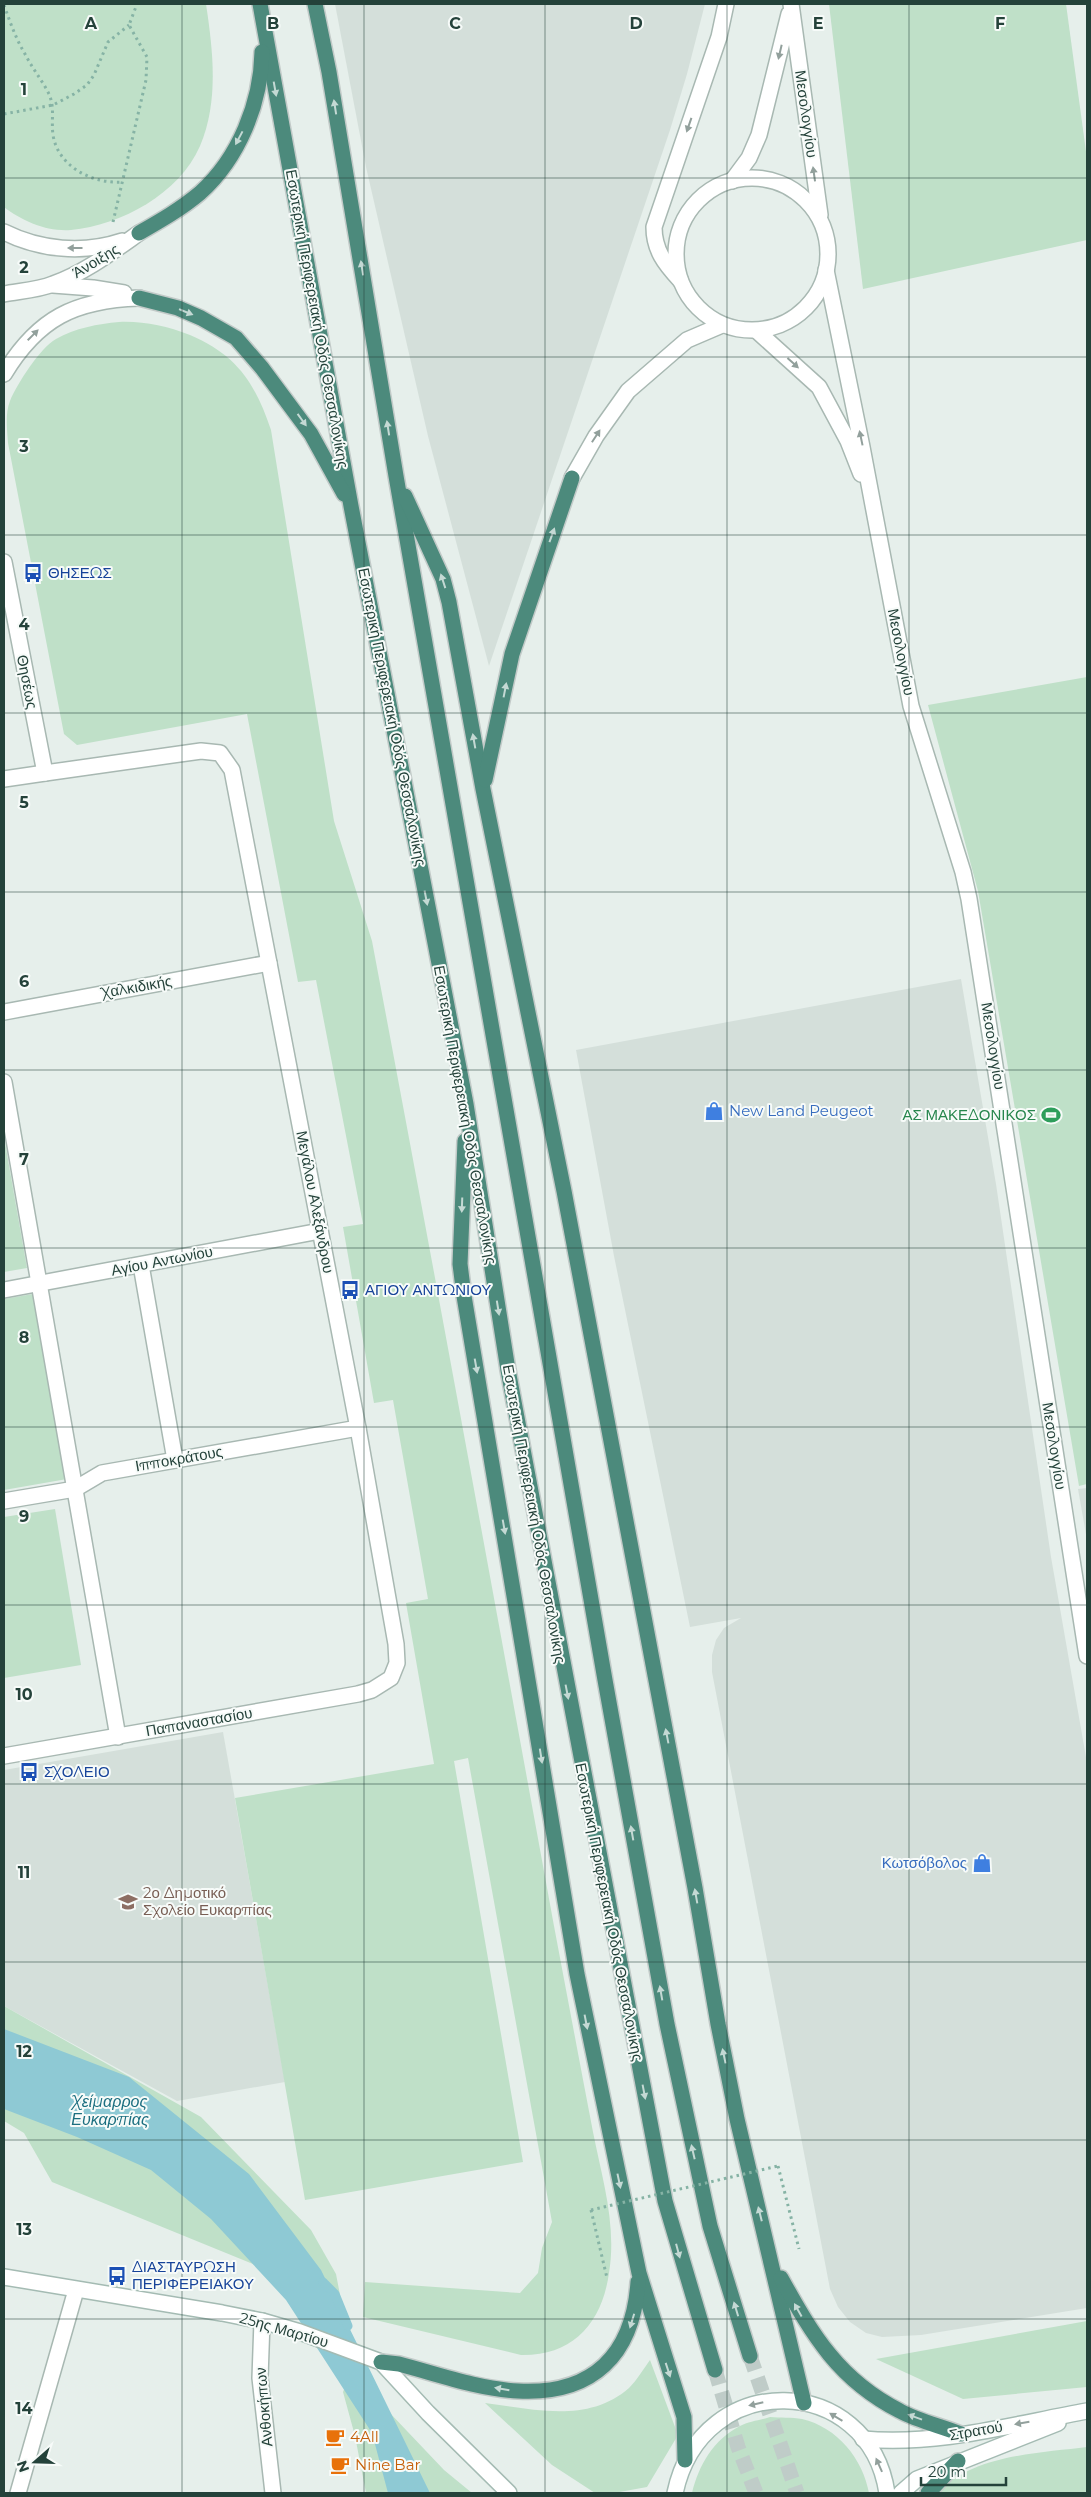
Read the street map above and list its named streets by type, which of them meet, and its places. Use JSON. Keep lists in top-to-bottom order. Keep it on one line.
{"streets":{"highway":["Εσωτερική Περιφερειακή Οδός Θεσσαλονίκης"],"street":["Μεσολογγίου","Άνοιξης","Θησέως","Χαλκιδικής","Μεγάλου Αλεξάνδρου","Αγίου Αντωνίου","Ιπποκράτους","Παπαναστασίου","25ης Μαρτίου","Ανθοκήπων","Στρατού"]},"crossings":[["Θησέως","Μεγάλου Αλεξάνδρου"],["Χαλκιδικής","Μεγάλου Αλεξάνδρου"],["Μεγάλου Αλεξάνδρου","Αγίου Αντωνίου"],["Μεγάλου Αλεξάνδρου","Ιπποκράτους"],["Μεγάλου Αλεξάνδρου","Παπαναστασίου"],["25ης Μαρτίου","Ανθοκήπων"]],"water":["Χείμαρρος Ευκαρπίας"],"places":{"bus stop":["ΘΗΣΕΩΣ","ΑΓΙΟΥ ΑΝΤΩΝΙΟΥ","ΣΧΟΛΕΙΟ","ΔΙΑΣΤΑΥΡΩΣΗ ΠΕΡΙΦΕΡΕΙΑΚΟΥ"],"shop":["New Land Peugeot","Κωτσόβολος"],"sports":["ΑΣ ΜΑΚΕΔΟΝΙΚΟΣ"],"school or university":["2ο Δημοτικό Σχολείο Ευκαρπίας"],"cafe":["4All","Nine Bar"]},"scale_bar":"20 m","north":"left","grid":{"columns":["A","B","C","D","E","F"],"rows":["1","2","3","4","5","6","7","8","9","10","11","12","13","14"]}}
